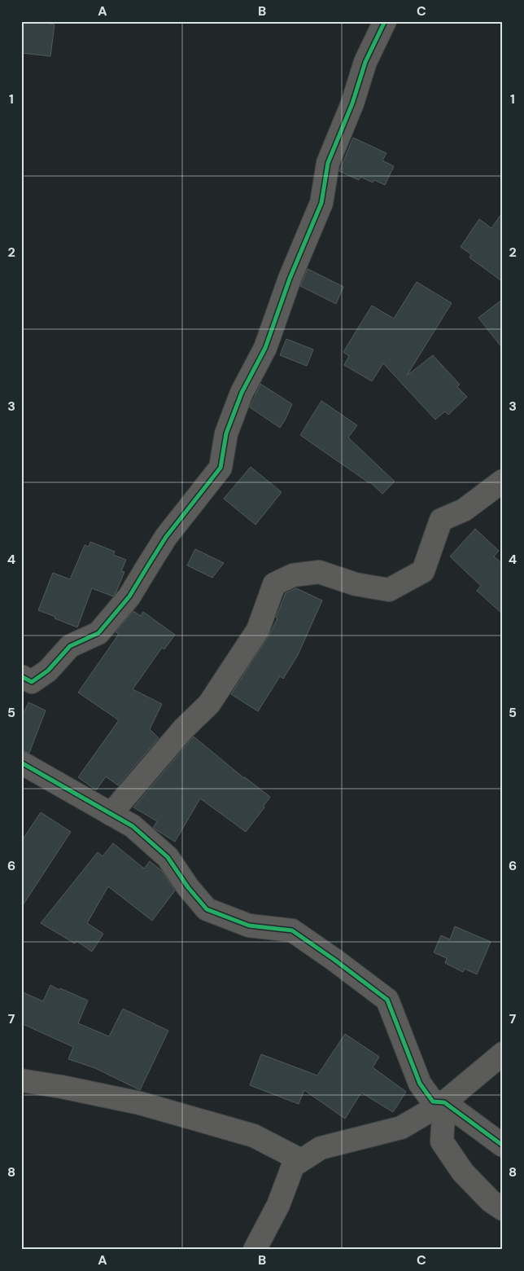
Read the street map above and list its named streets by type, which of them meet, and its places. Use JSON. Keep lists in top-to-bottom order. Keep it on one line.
{"grid":{"columns":["A","B","C"],"rows":["1","2","3","4","5","6","7","8"]}}
